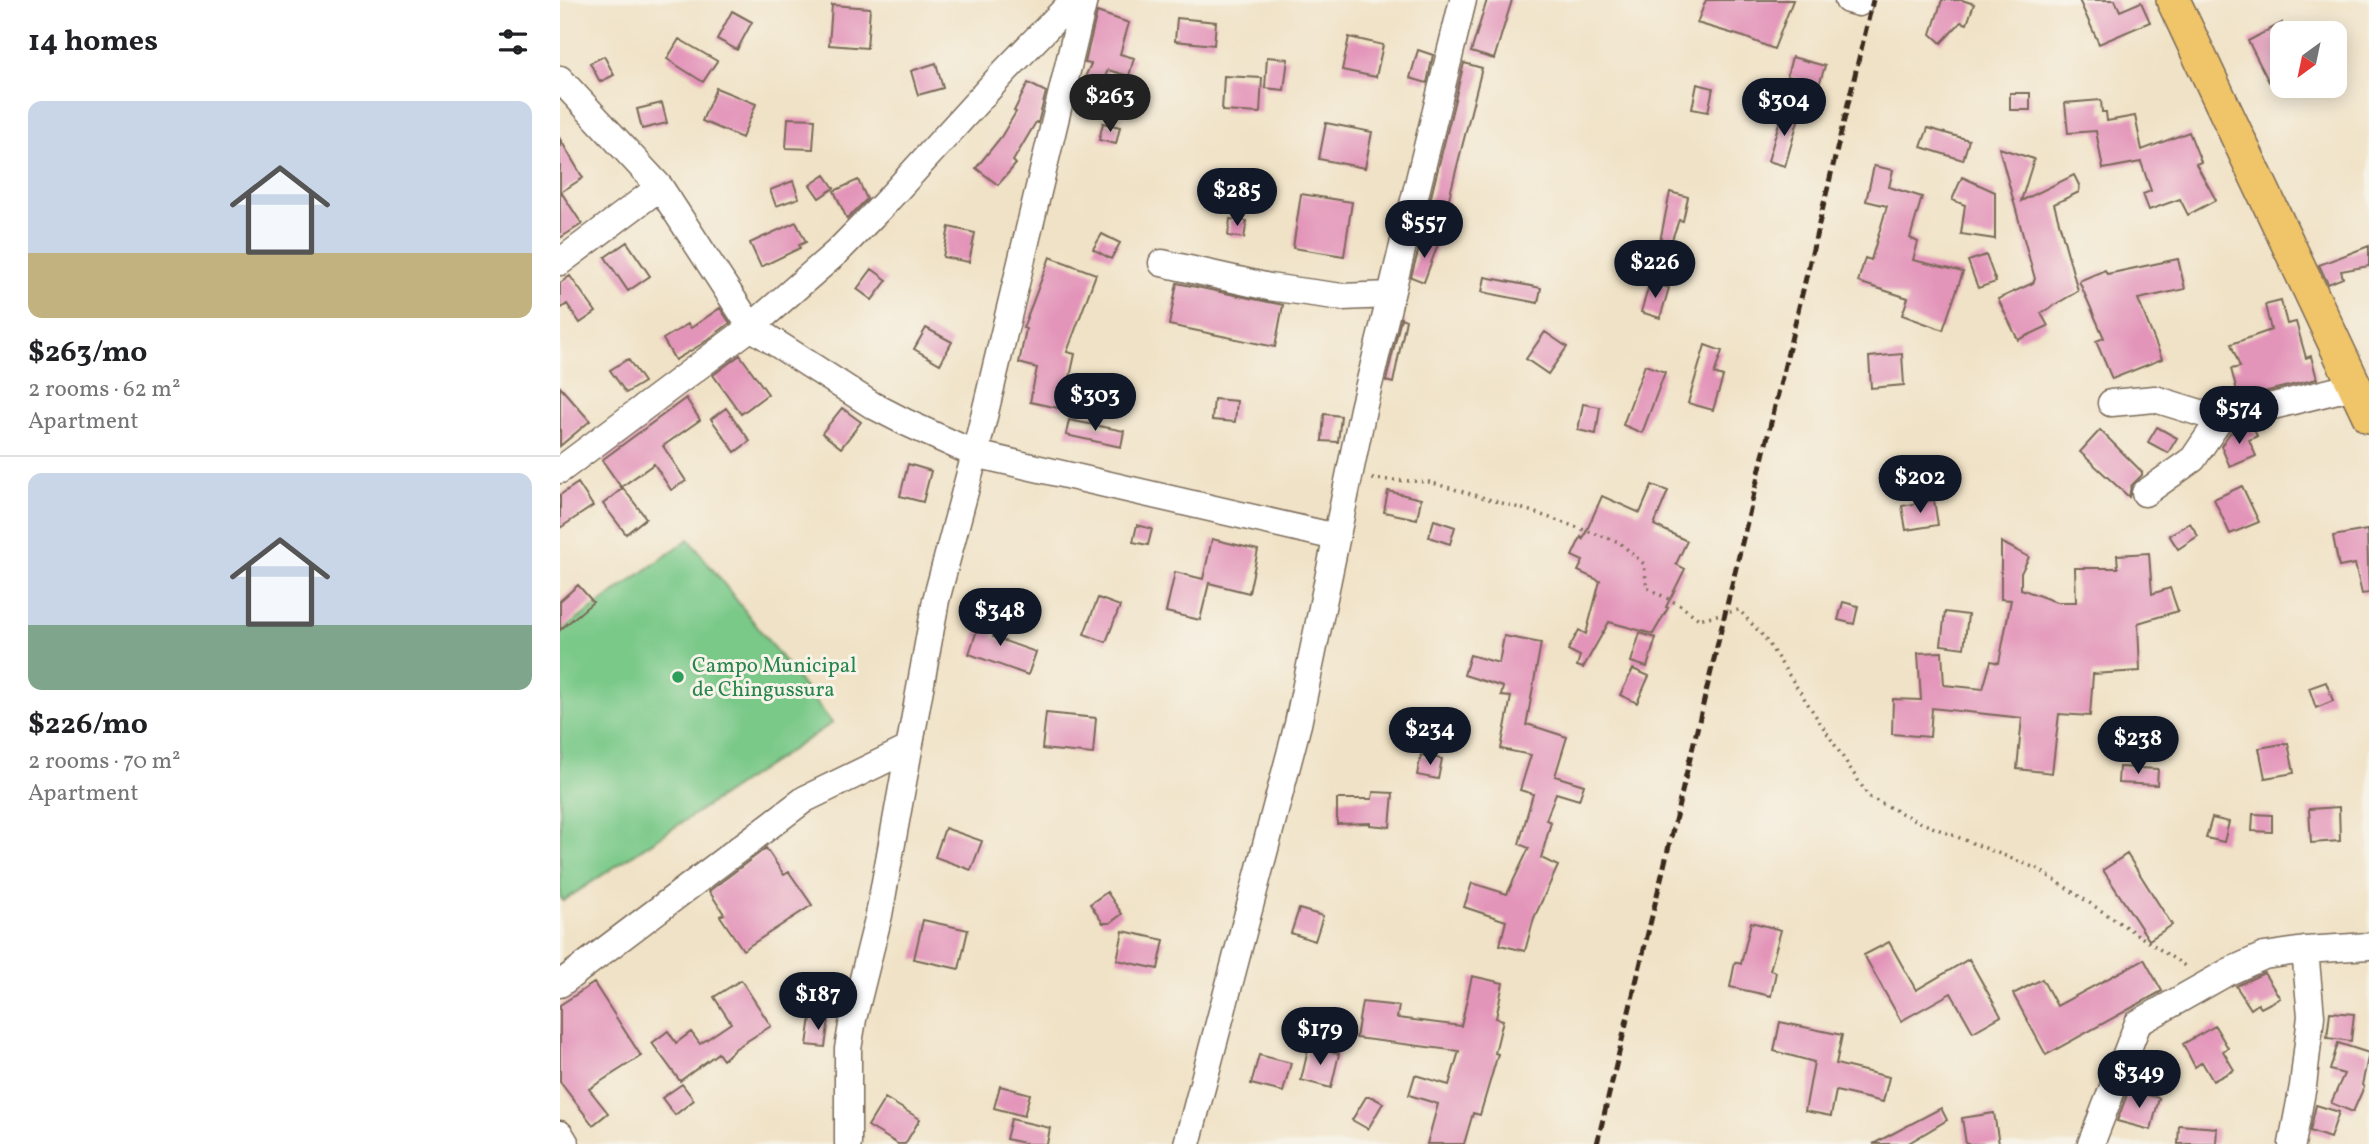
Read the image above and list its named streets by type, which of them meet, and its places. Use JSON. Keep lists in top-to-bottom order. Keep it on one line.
{"places":["Campo Municipal de Chingussura"],"north":"bottom left","page":{"heading":"14 homes","price":["$263","$304","$285","$557","$226","$303","$574","$202","$348","$234","$238","$187","$179","$349"],"list":[{"name":"$263/mo","note":"2 rooms · 62 m² · Apartment"},{"name":"$226/mo","note":"2 rooms · 70 m² · Apartment"}]}}
